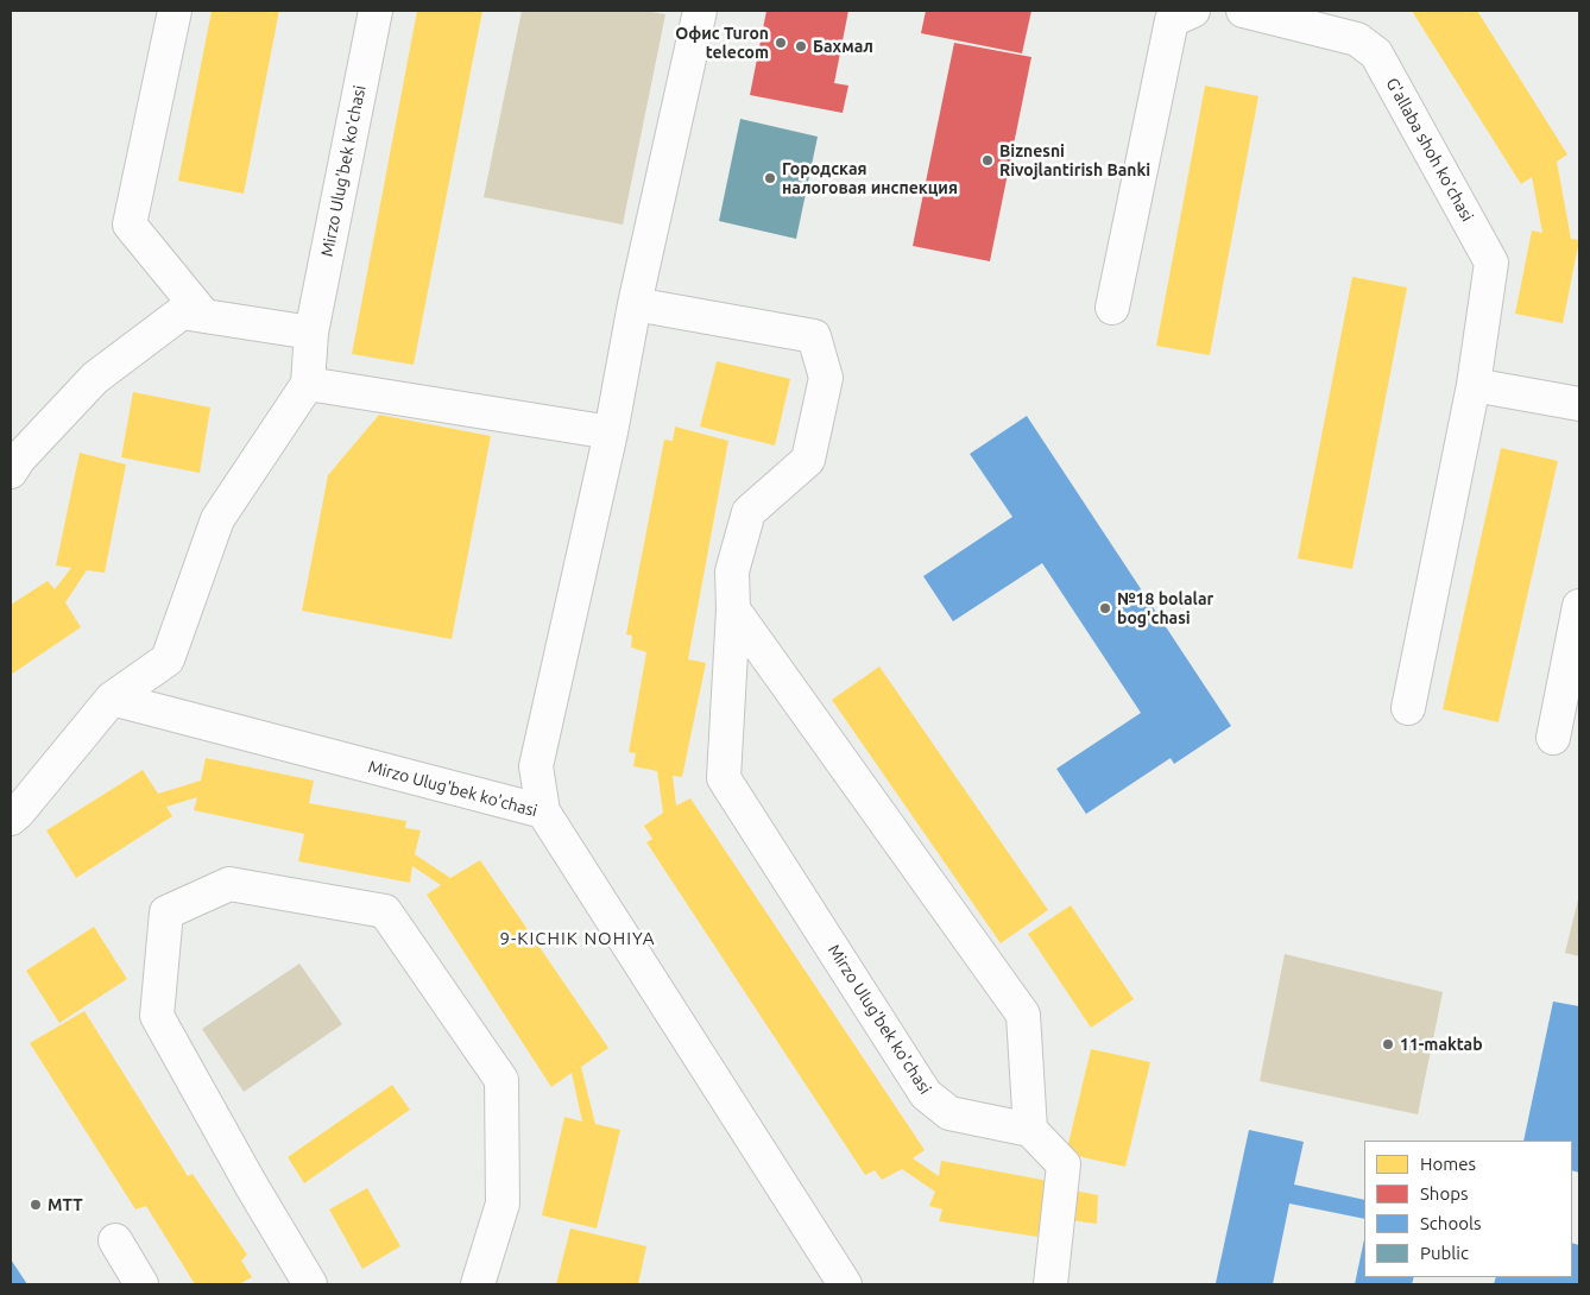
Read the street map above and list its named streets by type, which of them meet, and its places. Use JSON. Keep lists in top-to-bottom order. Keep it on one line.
{"streets":{"street":["G'allaba shoh ko'chasi","Mirzo Ulug'bek ko'chasi"]},"districts":["9-KICHIK NOHIYA"],"places":["Офис Turon telecom","Бахмал","Biznesni Rivojlantirish Banki","Городская налоговая инспекция","№18 bolalar bog'chasi","11-maktab","MTT"],"legend":["Homes","Shops","Schools","Public"]}
